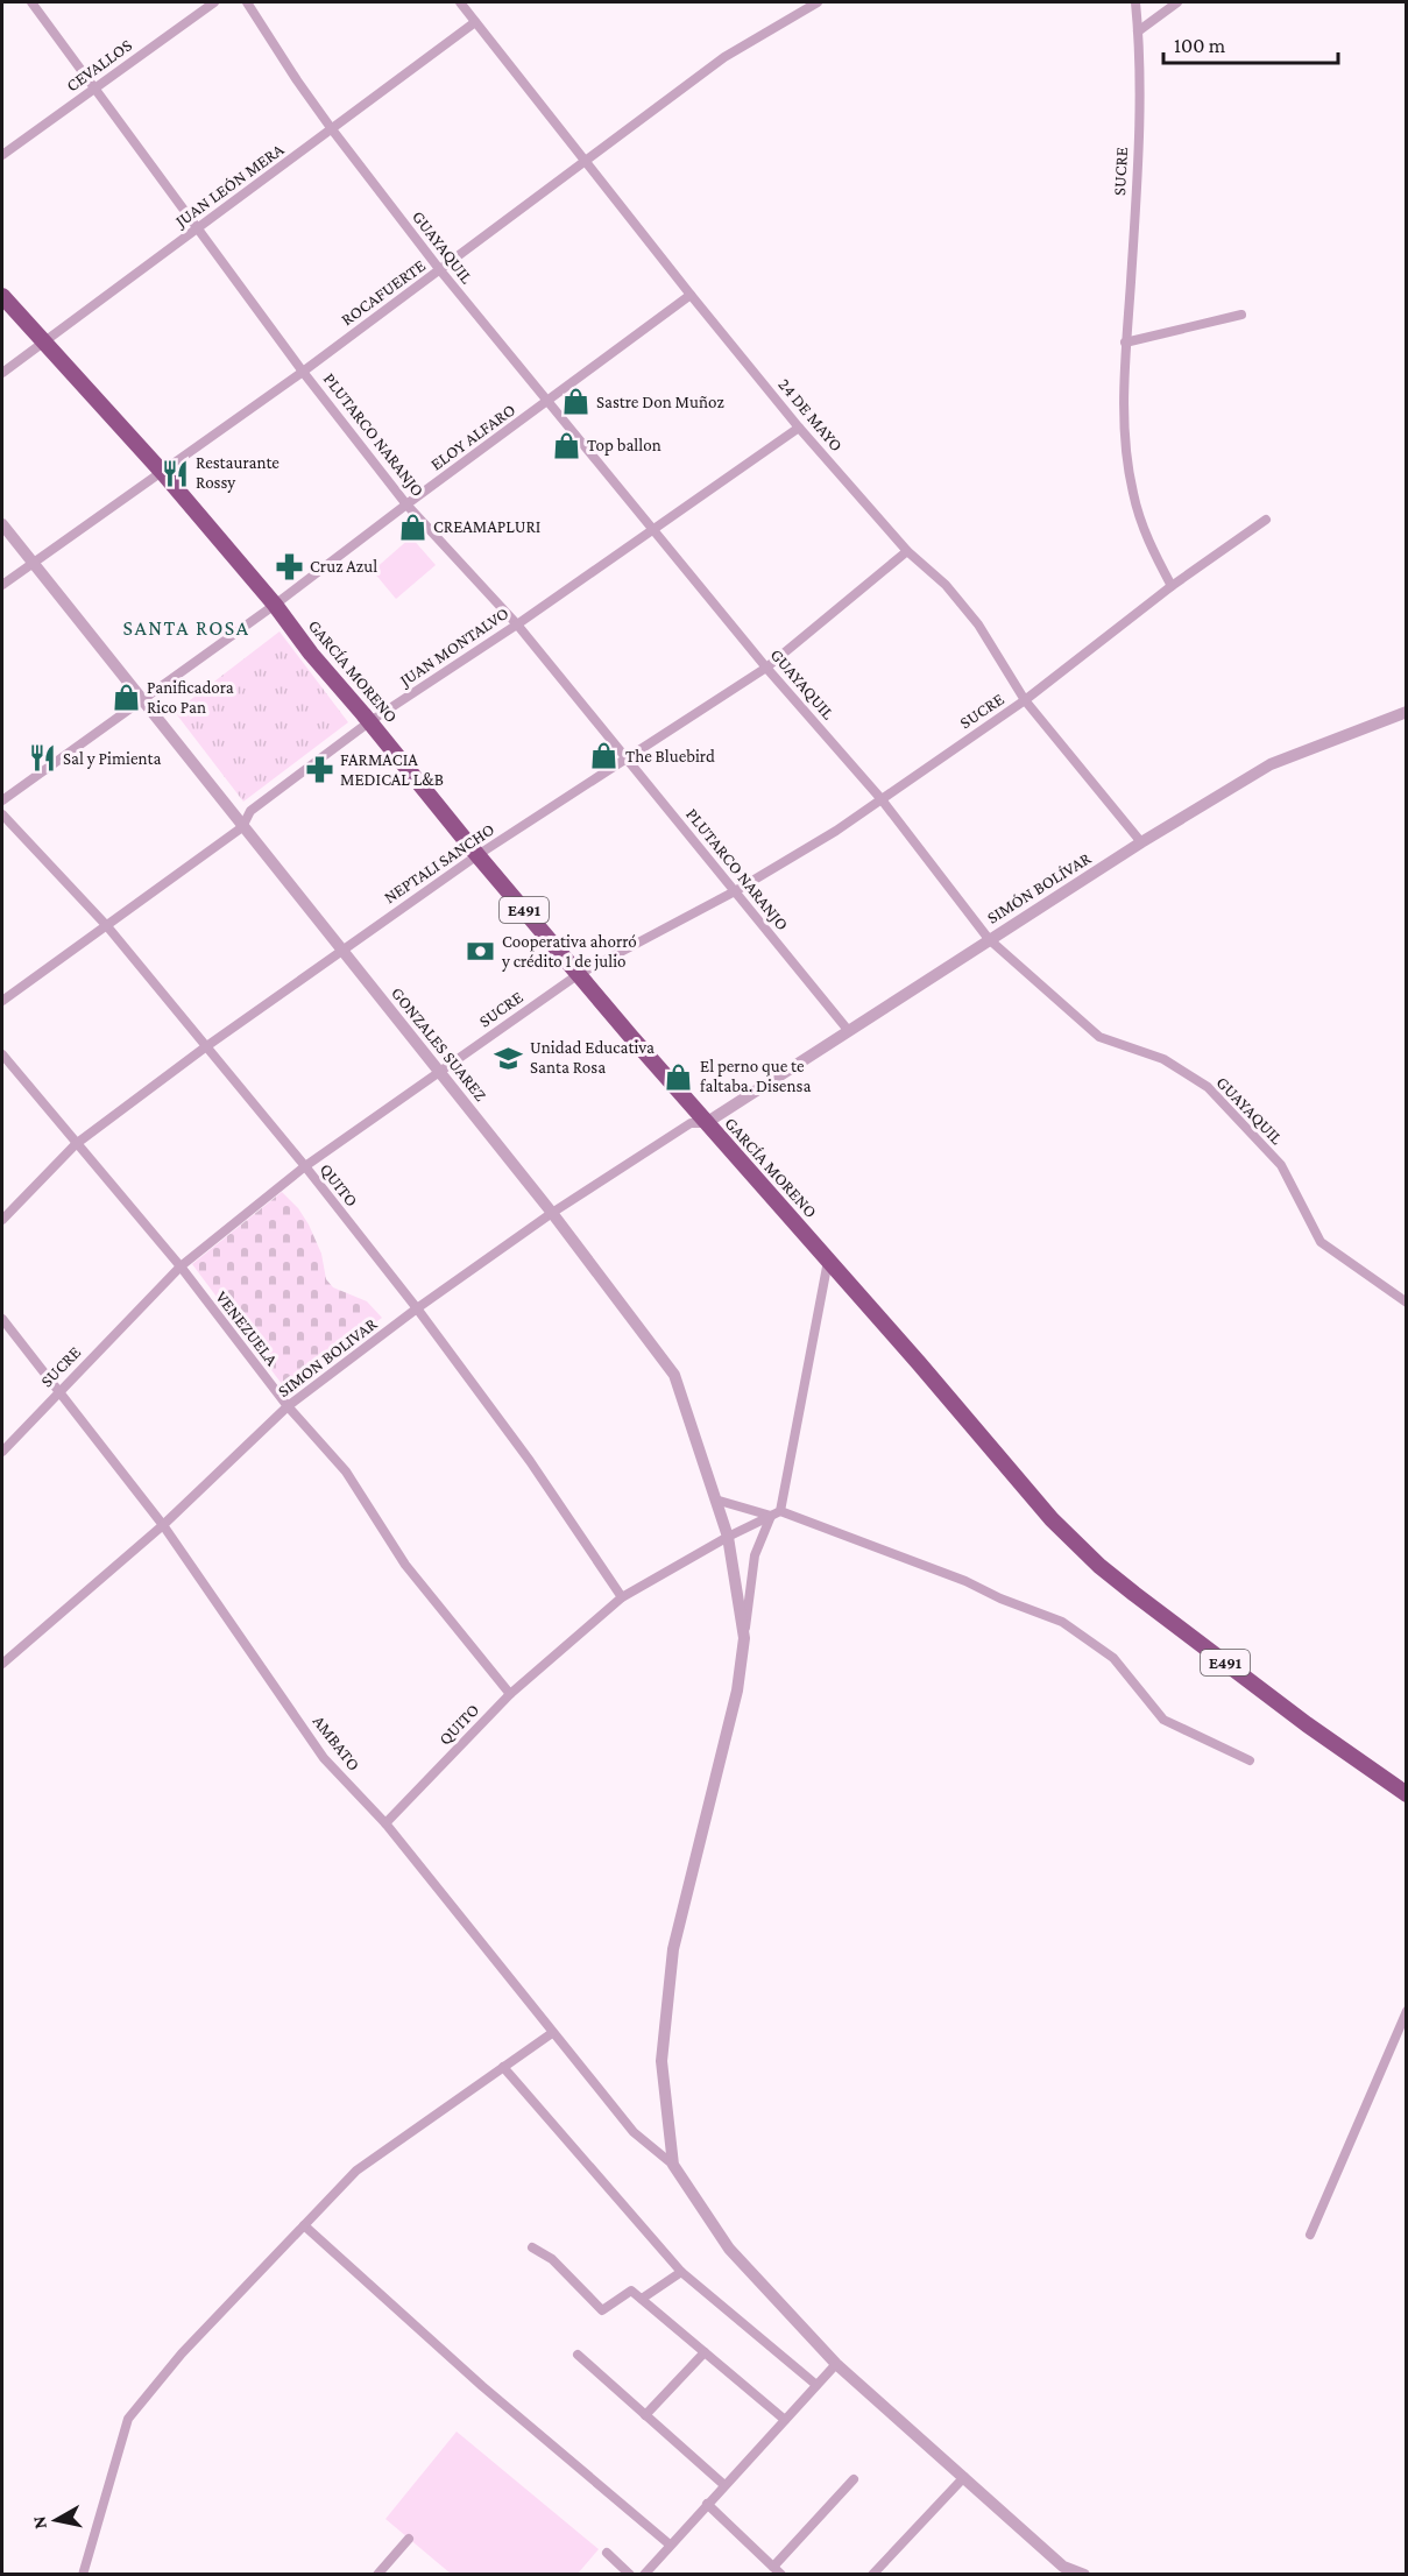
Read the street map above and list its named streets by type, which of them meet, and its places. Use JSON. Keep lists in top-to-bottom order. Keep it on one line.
{"streets":{"highway":["GARCÍA MORENO","E491"],"street":["CEVALLOS","SUCRE","JUAN LEÓN MERA","GUAYAQUIL","ROCAFUERTE","24 DE MAYO","PLUTARCO NARANJO","ELOY ALFARO","JUAN MONTALVO","NEPTALI SANCHO","SIMÓN BOLÍVAR","GONZALES SUAREZ","QUITO","VENEZUELA","SIMON BOLIVAR","AMBATO"]},"crossings":[["CEVALLOS","PLUTARCO NARANJO"],["SUCRE","GUAYAQUIL"],["SUCRE","24 DE MAYO"],["SUCRE","PLUTARCO NARANJO"],["SUCRE","GARCÍA MORENO"],["SUCRE","GONZALES SUAREZ"],["SUCRE","QUITO"],["SUCRE","VENEZUELA"],["SUCRE","AMBATO"],["JUAN LEÓN MERA","GUAYAQUIL"],["JUAN LEÓN MERA","24 DE MAYO"],["JUAN LEÓN MERA","PLUTARCO NARANJO"],["JUAN LEÓN MERA","GARCÍA MORENO"],["GUAYAQUIL","ROCAFUERTE"],["GUAYAQUIL","ELOY ALFARO"],["GUAYAQUIL","JUAN MONTALVO"],["GUAYAQUIL","NEPTALI SANCHO"],["GUAYAQUIL","SIMÓN BOLÍVAR"],["ROCAFUERTE","24 DE MAYO"],["ROCAFUERTE","PLUTARCO NARANJO"],["ROCAFUERTE","GARCÍA MORENO"],["ROCAFUERTE","GONZALES SUAREZ"],["24 DE MAYO","ELOY ALFARO"],["24 DE MAYO","JUAN MONTALVO"],["24 DE MAYO","NEPTALI SANCHO"],["24 DE MAYO","SIMÓN BOLÍVAR"],["PLUTARCO NARANJO","ELOY ALFARO"],["PLUTARCO NARANJO","JUAN MONTALVO"],["PLUTARCO NARANJO","NEPTALI SANCHO"],["PLUTARCO NARANJO","SIMÓN BOLÍVAR"],["ELOY ALFARO","GARCÍA MORENO"],["ELOY ALFARO","GONZALES SUAREZ"],["JUAN MONTALVO","GARCÍA MORENO"],["JUAN MONTALVO","GONZALES SUAREZ"],["JUAN MONTALVO","QUITO"],["GARCÍA MORENO","NEPTALI SANCHO"],["GARCÍA MORENO","SIMÓN BOLÍVAR"],["GARCÍA MORENO","SIMON BOLIVAR"],["NEPTALI SANCHO","GONZALES SUAREZ"],["NEPTALI SANCHO","QUITO"],["NEPTALI SANCHO","VENEZUELA"],["SIMÓN BOLÍVAR","SIMON BOLIVAR"],["GONZALES SUAREZ","QUITO"],["GONZALES SUAREZ","SIMON BOLIVAR"],["GONZALES SUAREZ","AMBATO"],["QUITO","VENEZUELA"],["QUITO","SIMON BOLIVAR"],["QUITO","AMBATO"],["VENEZUELA","SIMON BOLIVAR"],["SIMON BOLIVAR","AMBATO"]],"districts":["SANTA ROSA"],"places":{"shop":["Sastre Don Muñoz","Top ballon","CREAMAPLURI","Panificadora Rico Pan","The Bluebird","El perno que te faltaba. Disensa"],"restaurant":["Restaurante Rossy","Sal y Pimienta"],"pharmacy":["Cruz Azul","FARMACIA MEDICAL L&B"],"bank":["Cooperativa ahorró y crédito 1 de julio"],"school or university":["Unidad Educativa Santa Rosa"]},"scale_bar":"100 m","north":"left"}
